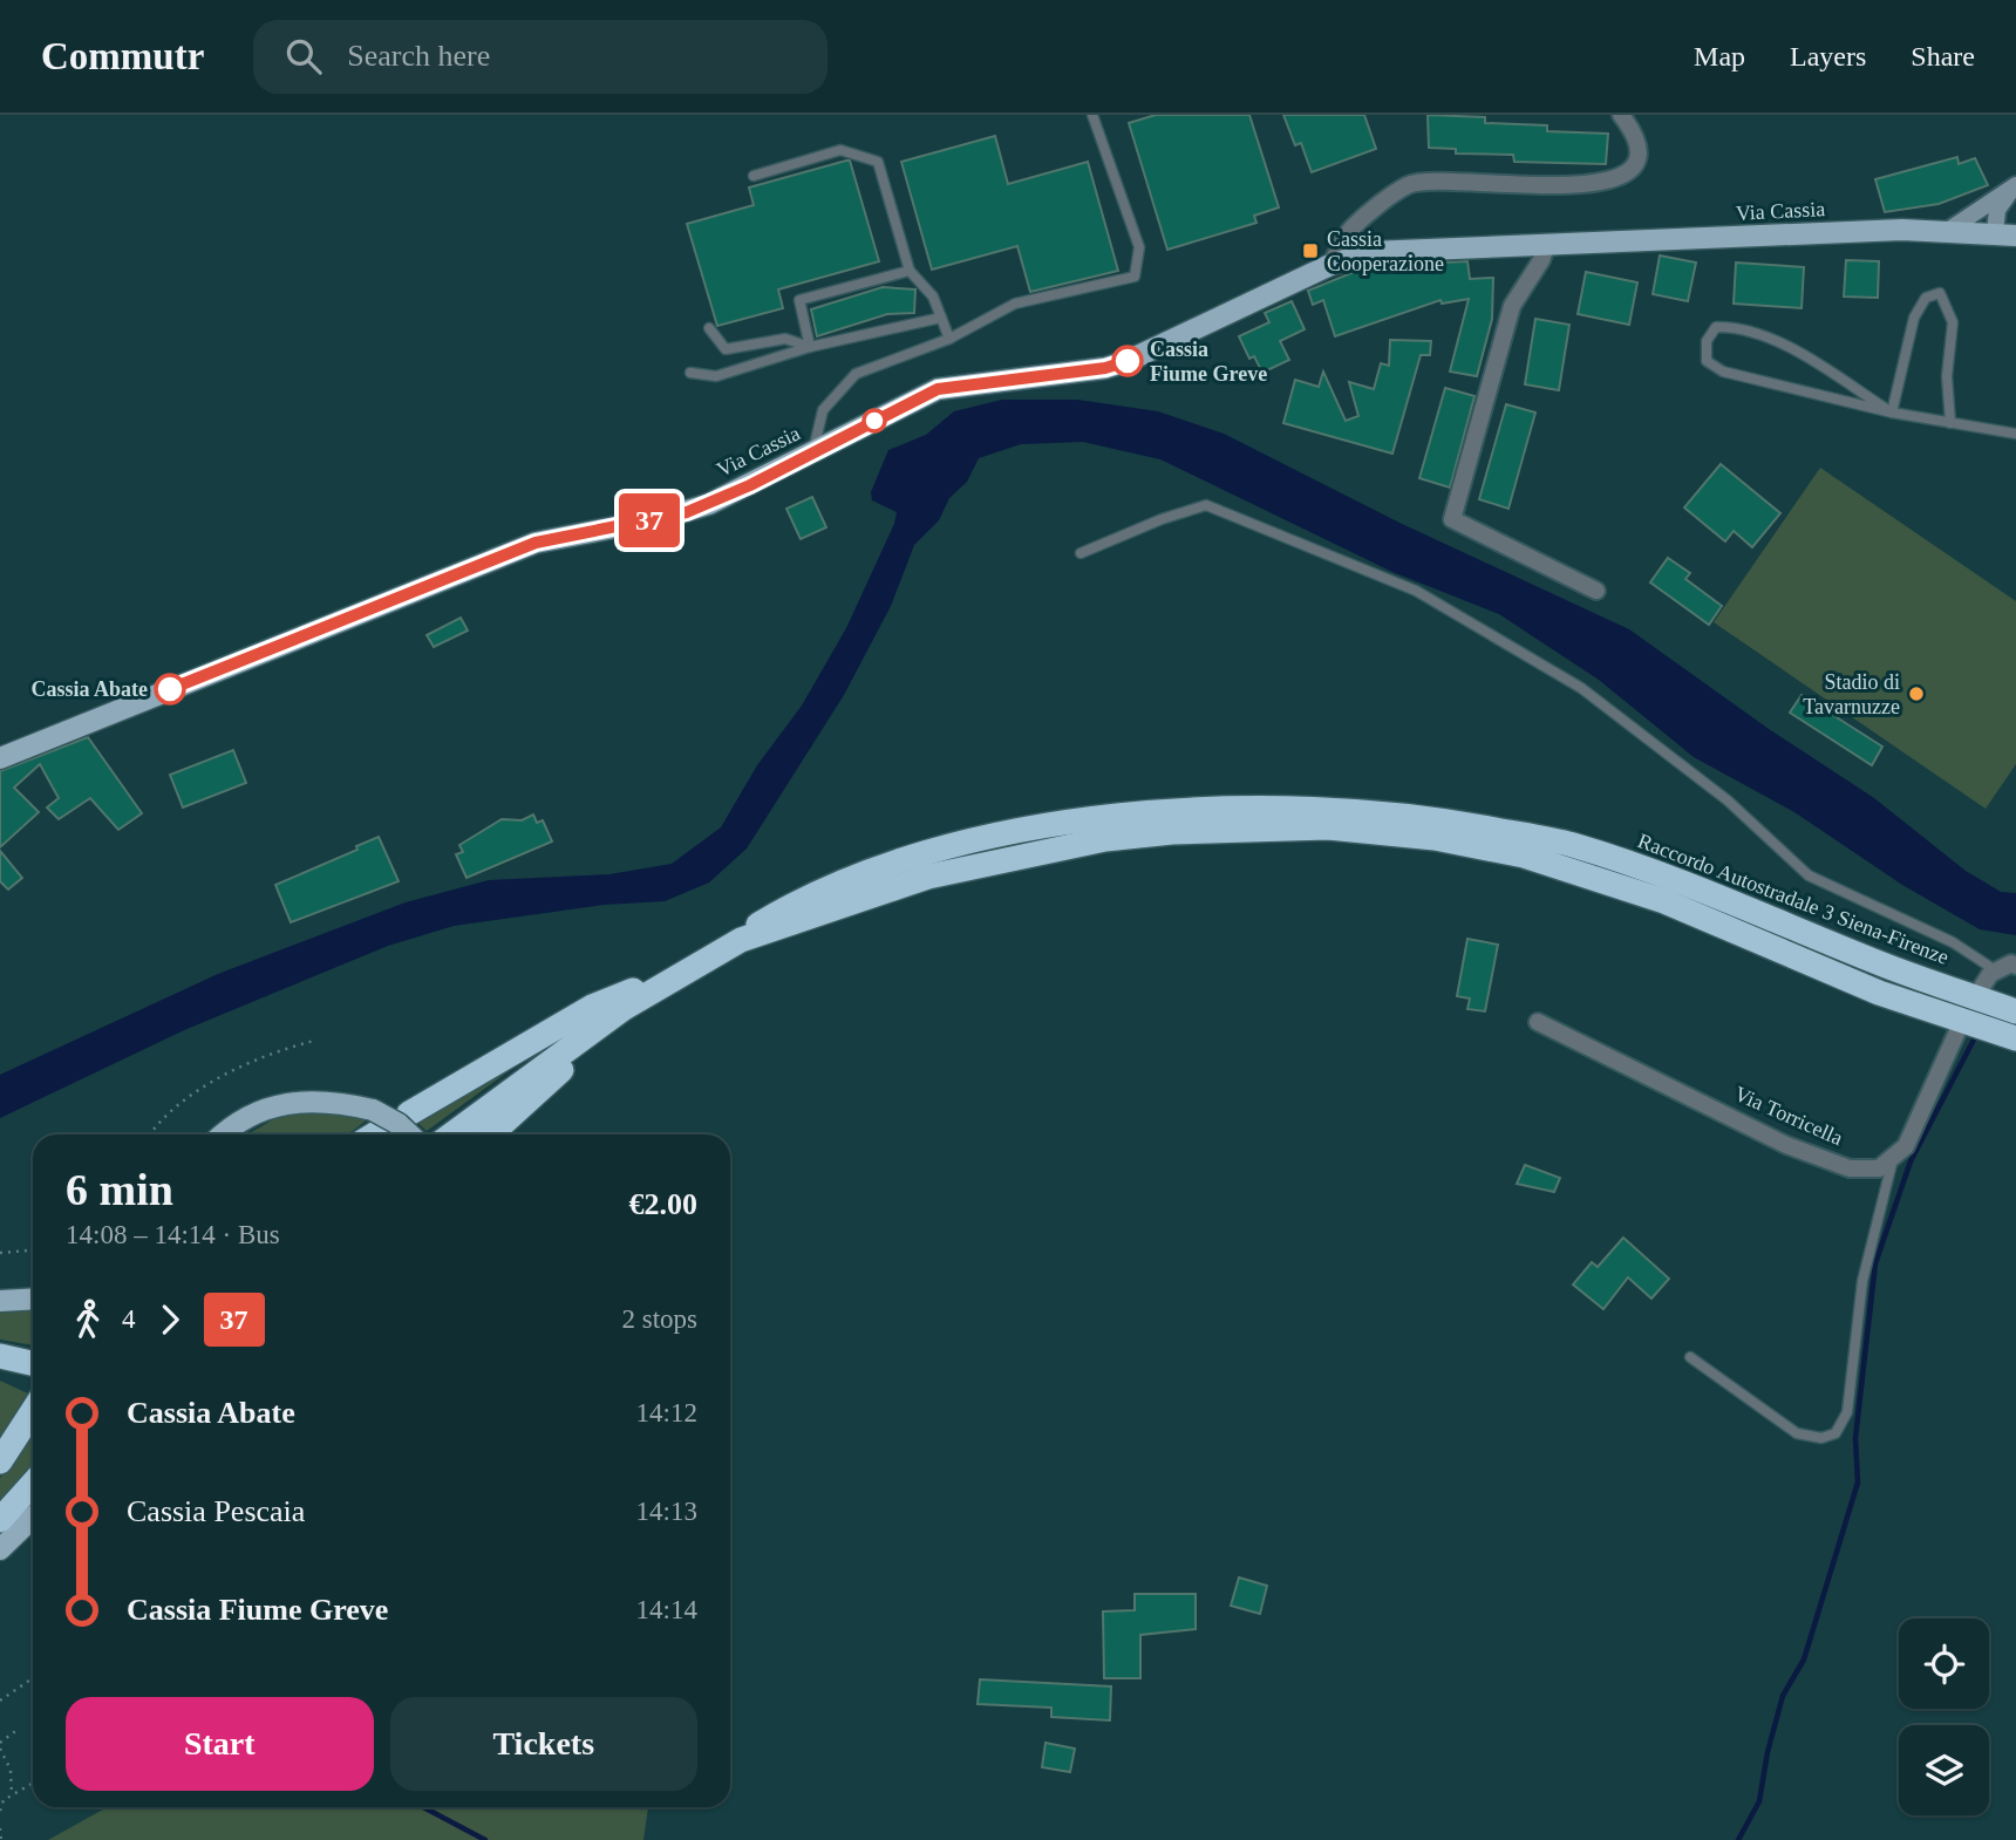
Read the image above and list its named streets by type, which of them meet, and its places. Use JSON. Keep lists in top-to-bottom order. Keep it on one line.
{"streets":{"highway":["Raccordo Autostradale 3 Siena-Firenze"],"main road":["Via Cassia"],"street":["Via Torricella"]},"places":{"transit":["Cassia Cooperazione"],"other":["Cassia Fiume Greve","Cassia Abate","Stadio di Tavarnuzze"]},"lines":["bus line 37"],"page":{"header":"Commutr","search":"Search here","nav":["Map","Layers","Share"],"on_map":"37","heading":["6 min","14:08 – 14:14 · Bus","€2.00"],"legs":["4","37","2 stops"],"list":[{"name":"Cassia Abate","value":"14:12"},{"name":"Cassia Pescaia","value":"14:13"},{"name":"Cassia Fiume Greve","value":"14:14"}],"buttons":["Start","Tickets"]}}
